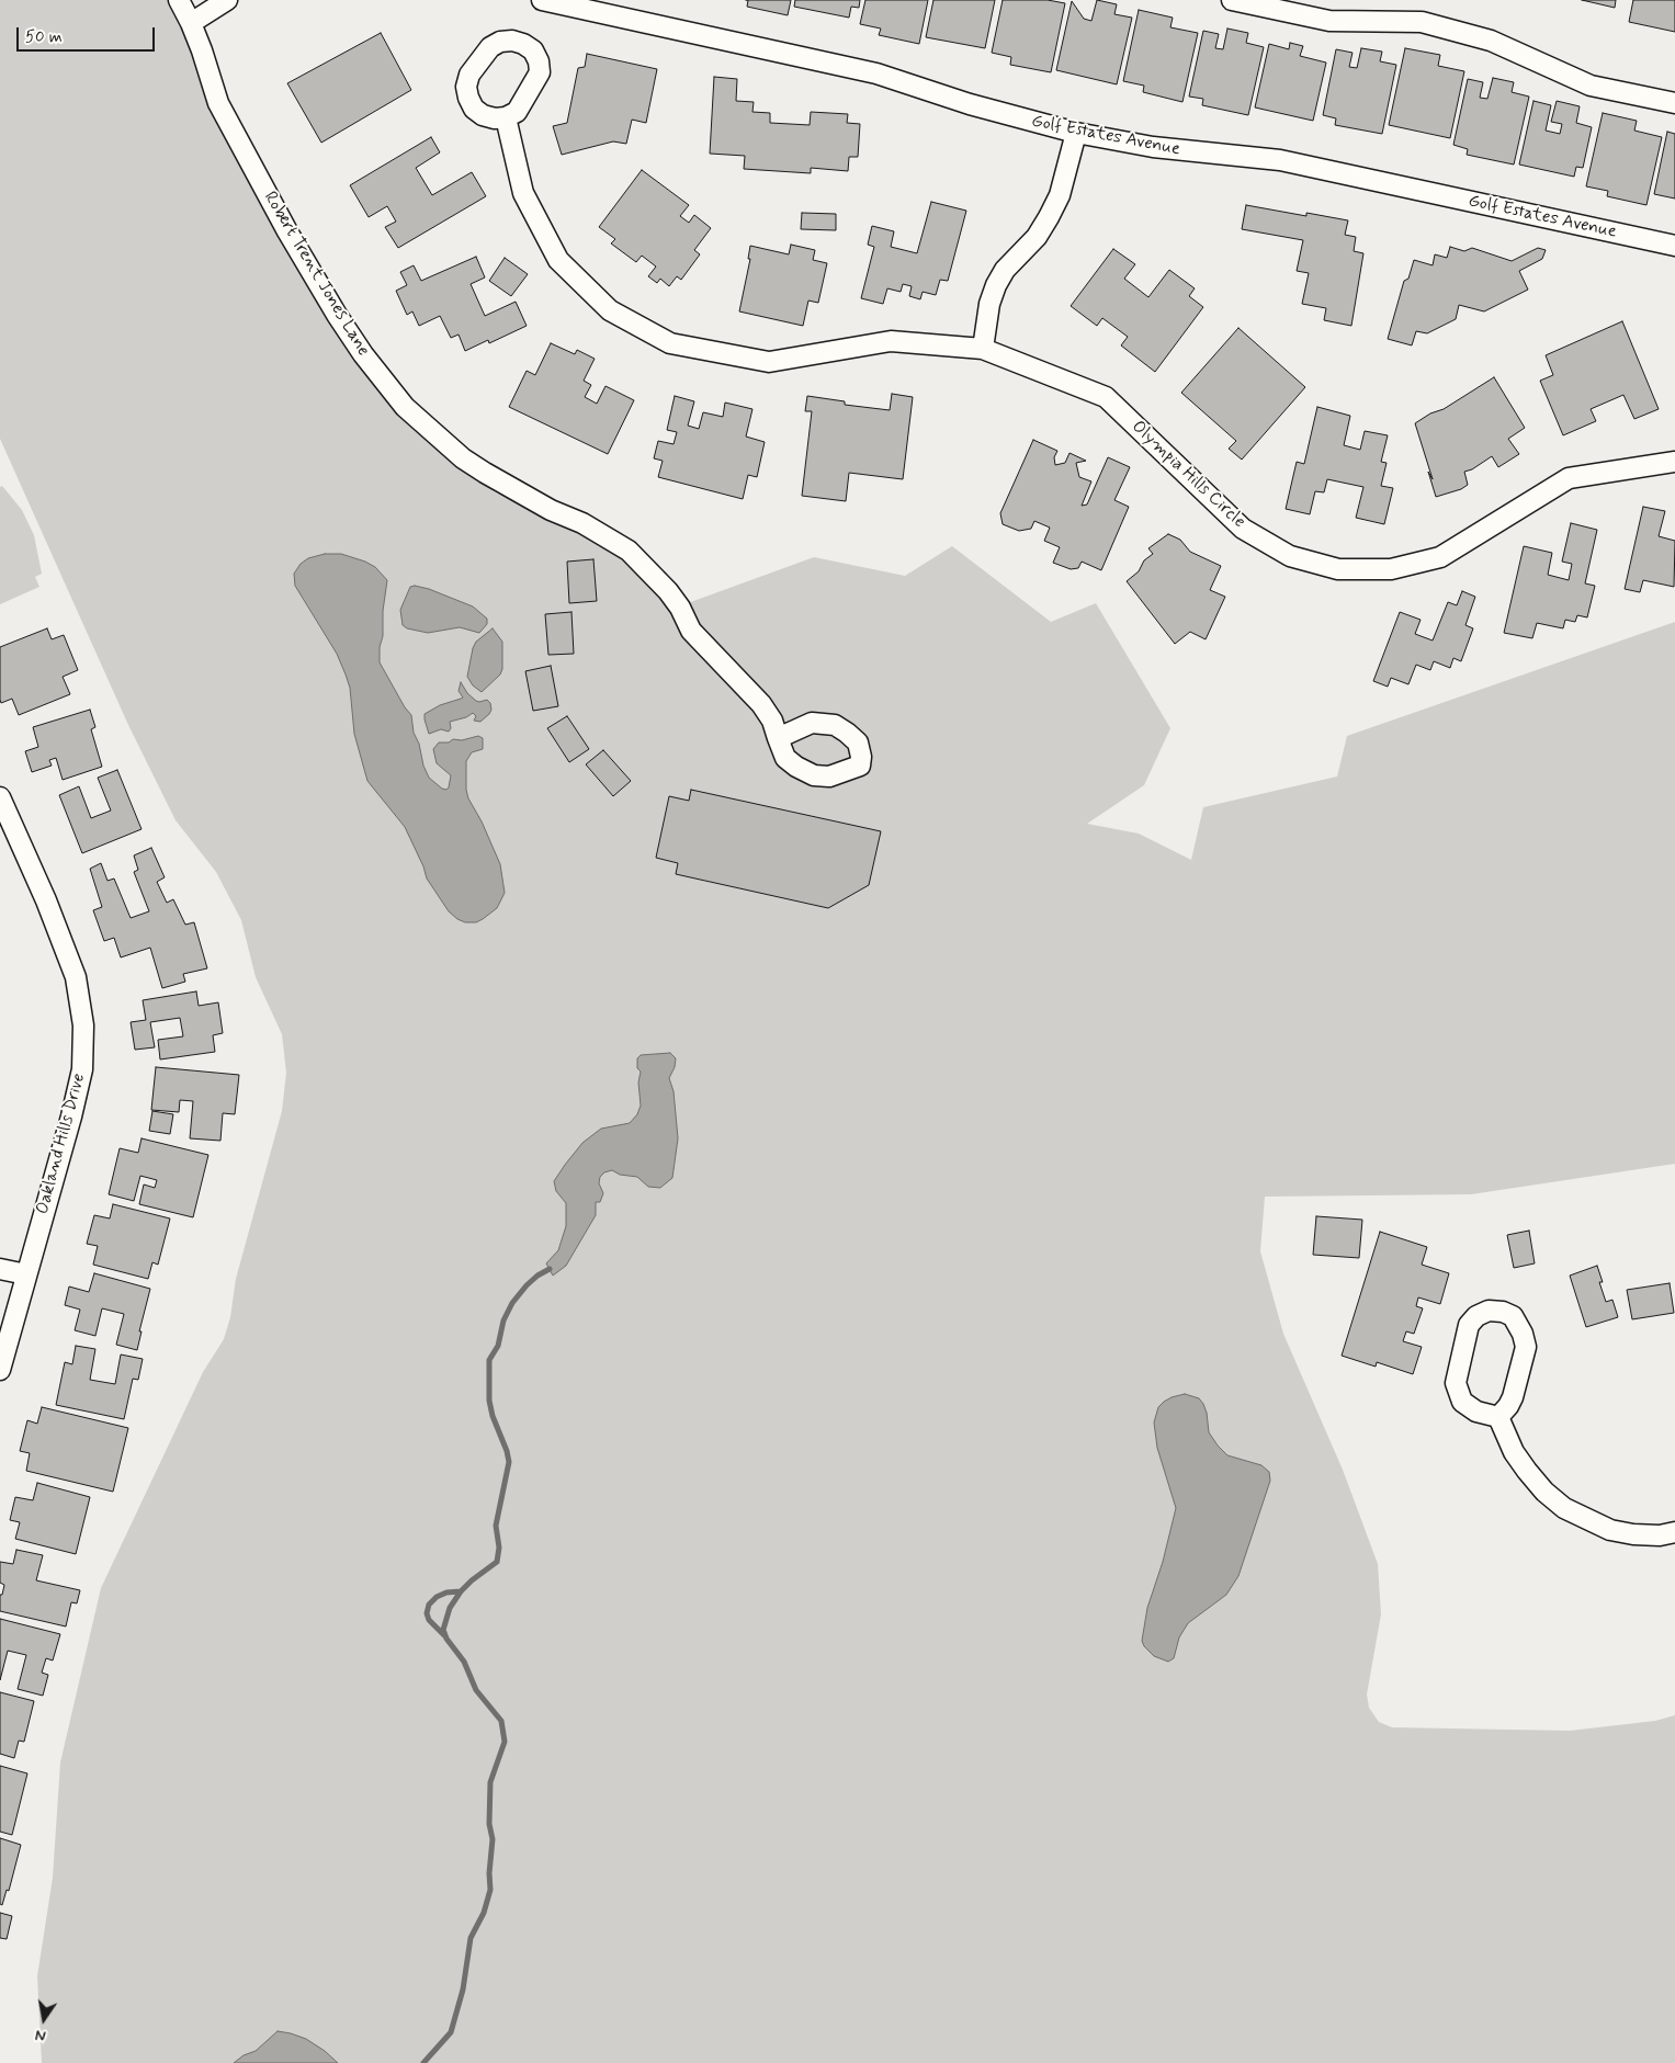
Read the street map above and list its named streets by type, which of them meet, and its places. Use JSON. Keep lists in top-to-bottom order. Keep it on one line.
{"streets":{"street":["Golf Estates Avenue","Robert Trent Jones Lane","Olympia Hills Circle","Oakland Hills Drive"]},"scale_bar":"50 m","north":"bottom"}
